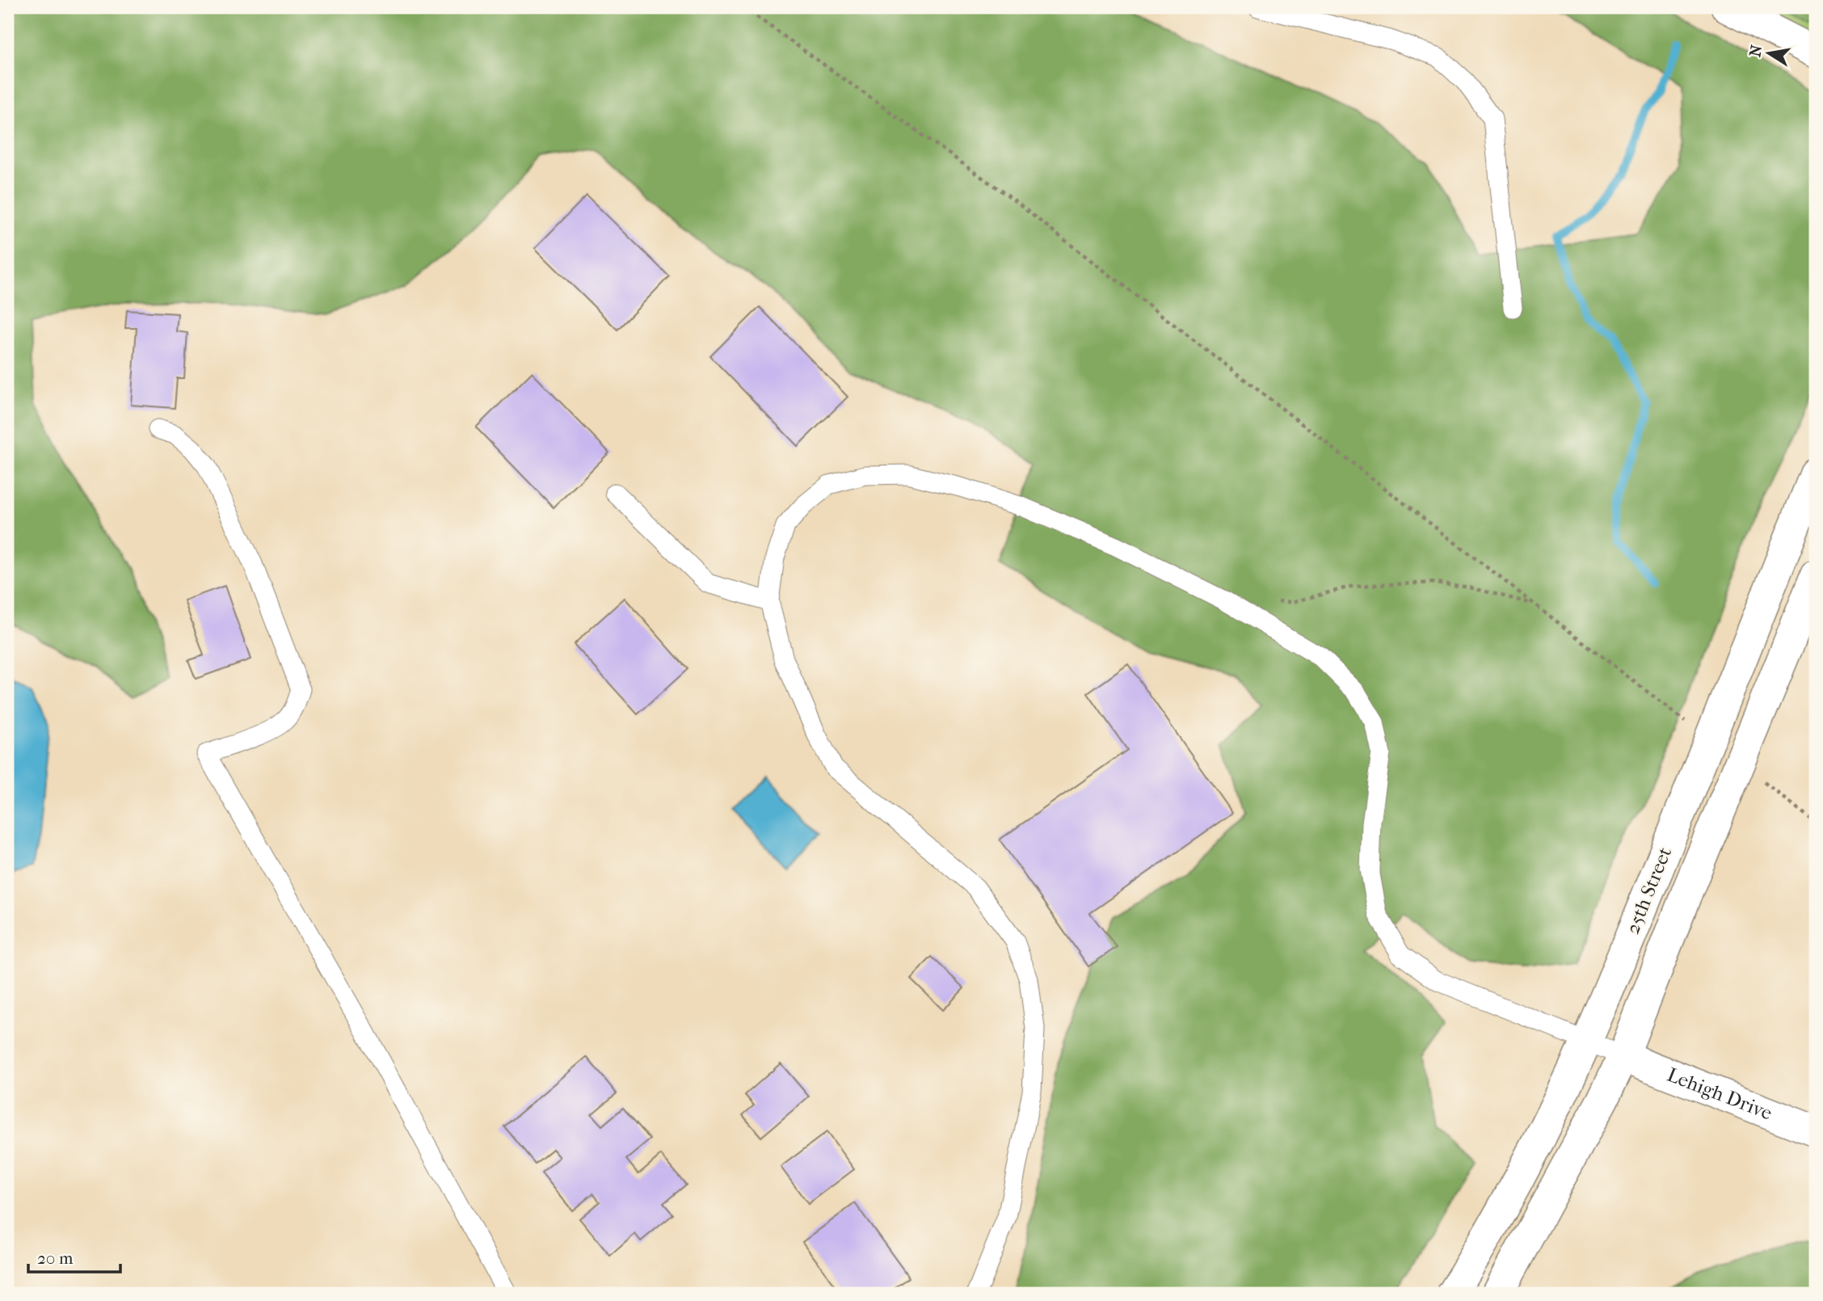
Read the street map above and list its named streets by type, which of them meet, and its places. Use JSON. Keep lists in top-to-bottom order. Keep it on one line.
{"streets":{"main road":["25th Street","Lehigh Drive"]},"crossings":[["25th Street","Lehigh Drive"]],"scale_bar":"20 m","north":"left"}
